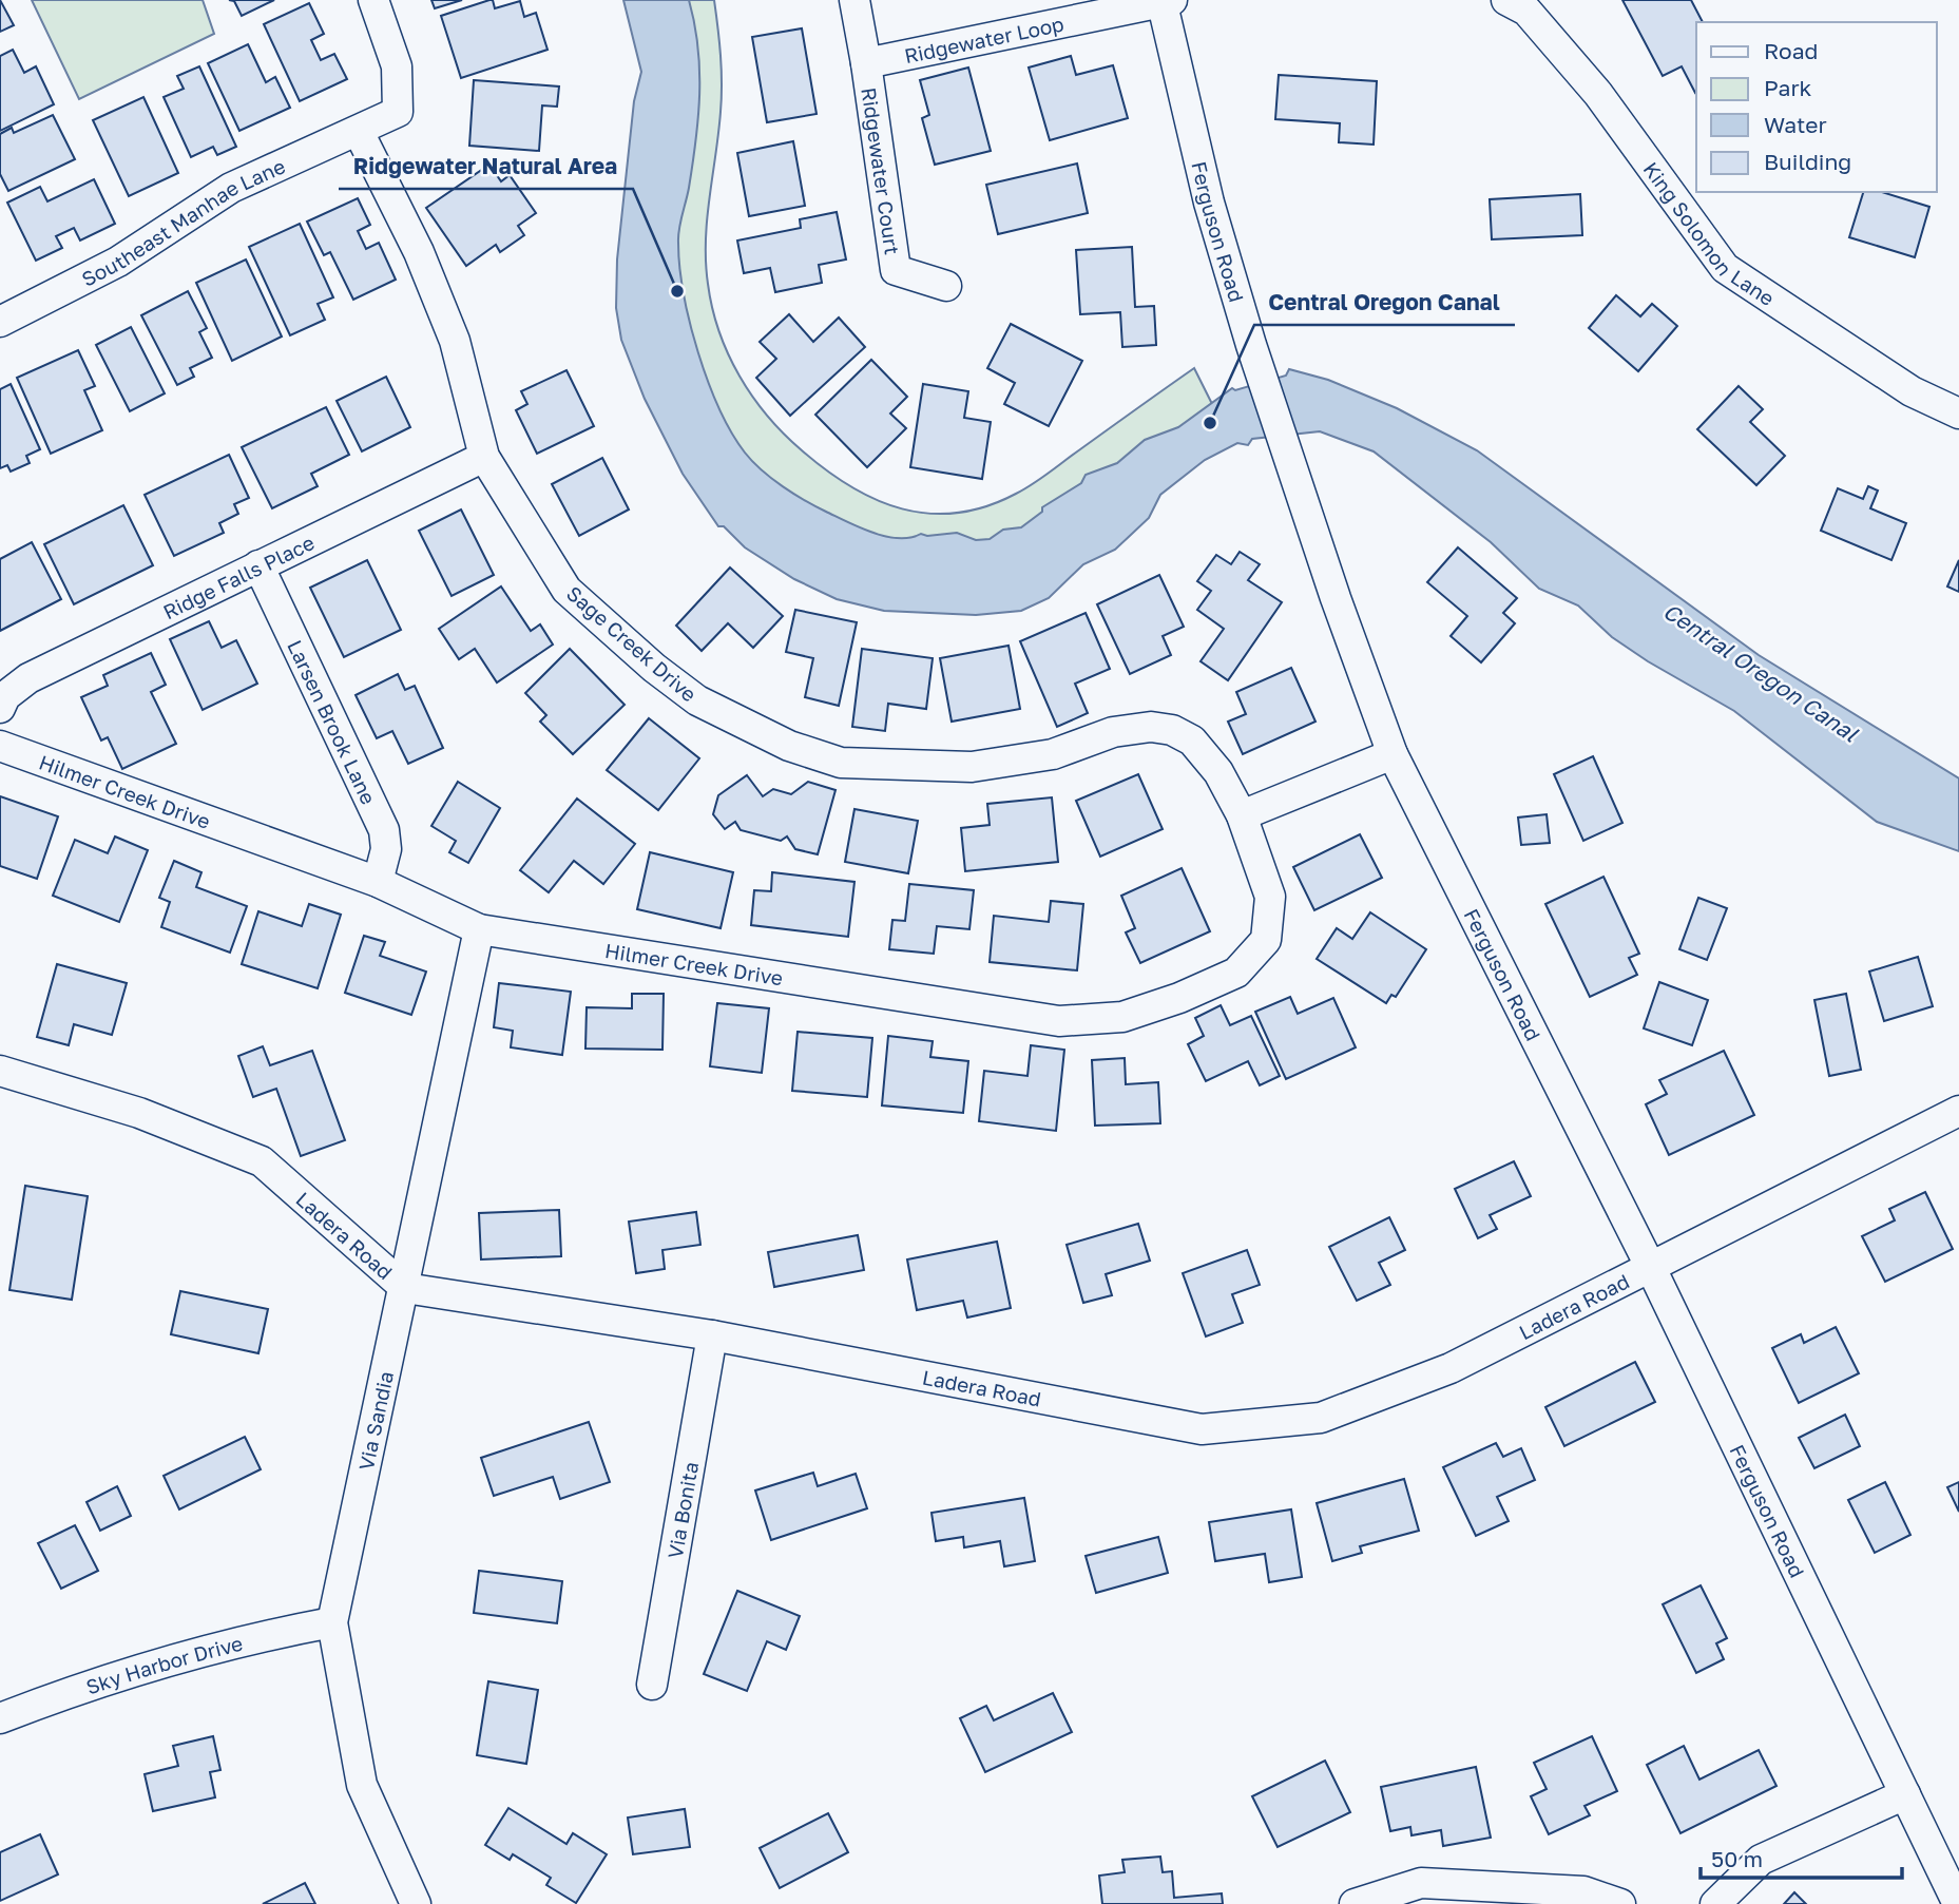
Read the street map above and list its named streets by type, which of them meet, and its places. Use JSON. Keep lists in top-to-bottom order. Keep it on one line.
{"streets":{"street":["Ridgewater Loop","Ridgewater Court","Southeast Manhae Lane","Ferguson Road","King Solomon Lane","Ridge Falls Place","Sage Creek Drive","Larsen Brook Lane","Hilmer Creek Drive","Ladera Road","Via Sandia","Via Bonita","Sky Harbor Drive"]},"crossings":[["Ridgewater Loop","Ridgewater Court"],["Ridgewater Loop","Ferguson Road"],["Southeast Manhae Lane","Sage Creek Drive"],["Ferguson Road","Ladera Road"],["Ridge Falls Place","Sage Creek Drive"],["Ridge Falls Place","Larsen Brook Lane"],["Sage Creek Drive","Hilmer Creek Drive"],["Larsen Brook Lane","Hilmer Creek Drive"],["Hilmer Creek Drive","Via Sandia"],["Ladera Road","Via Sandia"],["Ladera Road","Via Bonita"],["Via Sandia","Sky Harbor Drive"]],"water":["Central Oregon Canal"],"places":["Ridgewater Natural Area","Central Oregon Canal"],"legend":["Road","Park","Water","Building"],"scale_bar":"50 m"}
